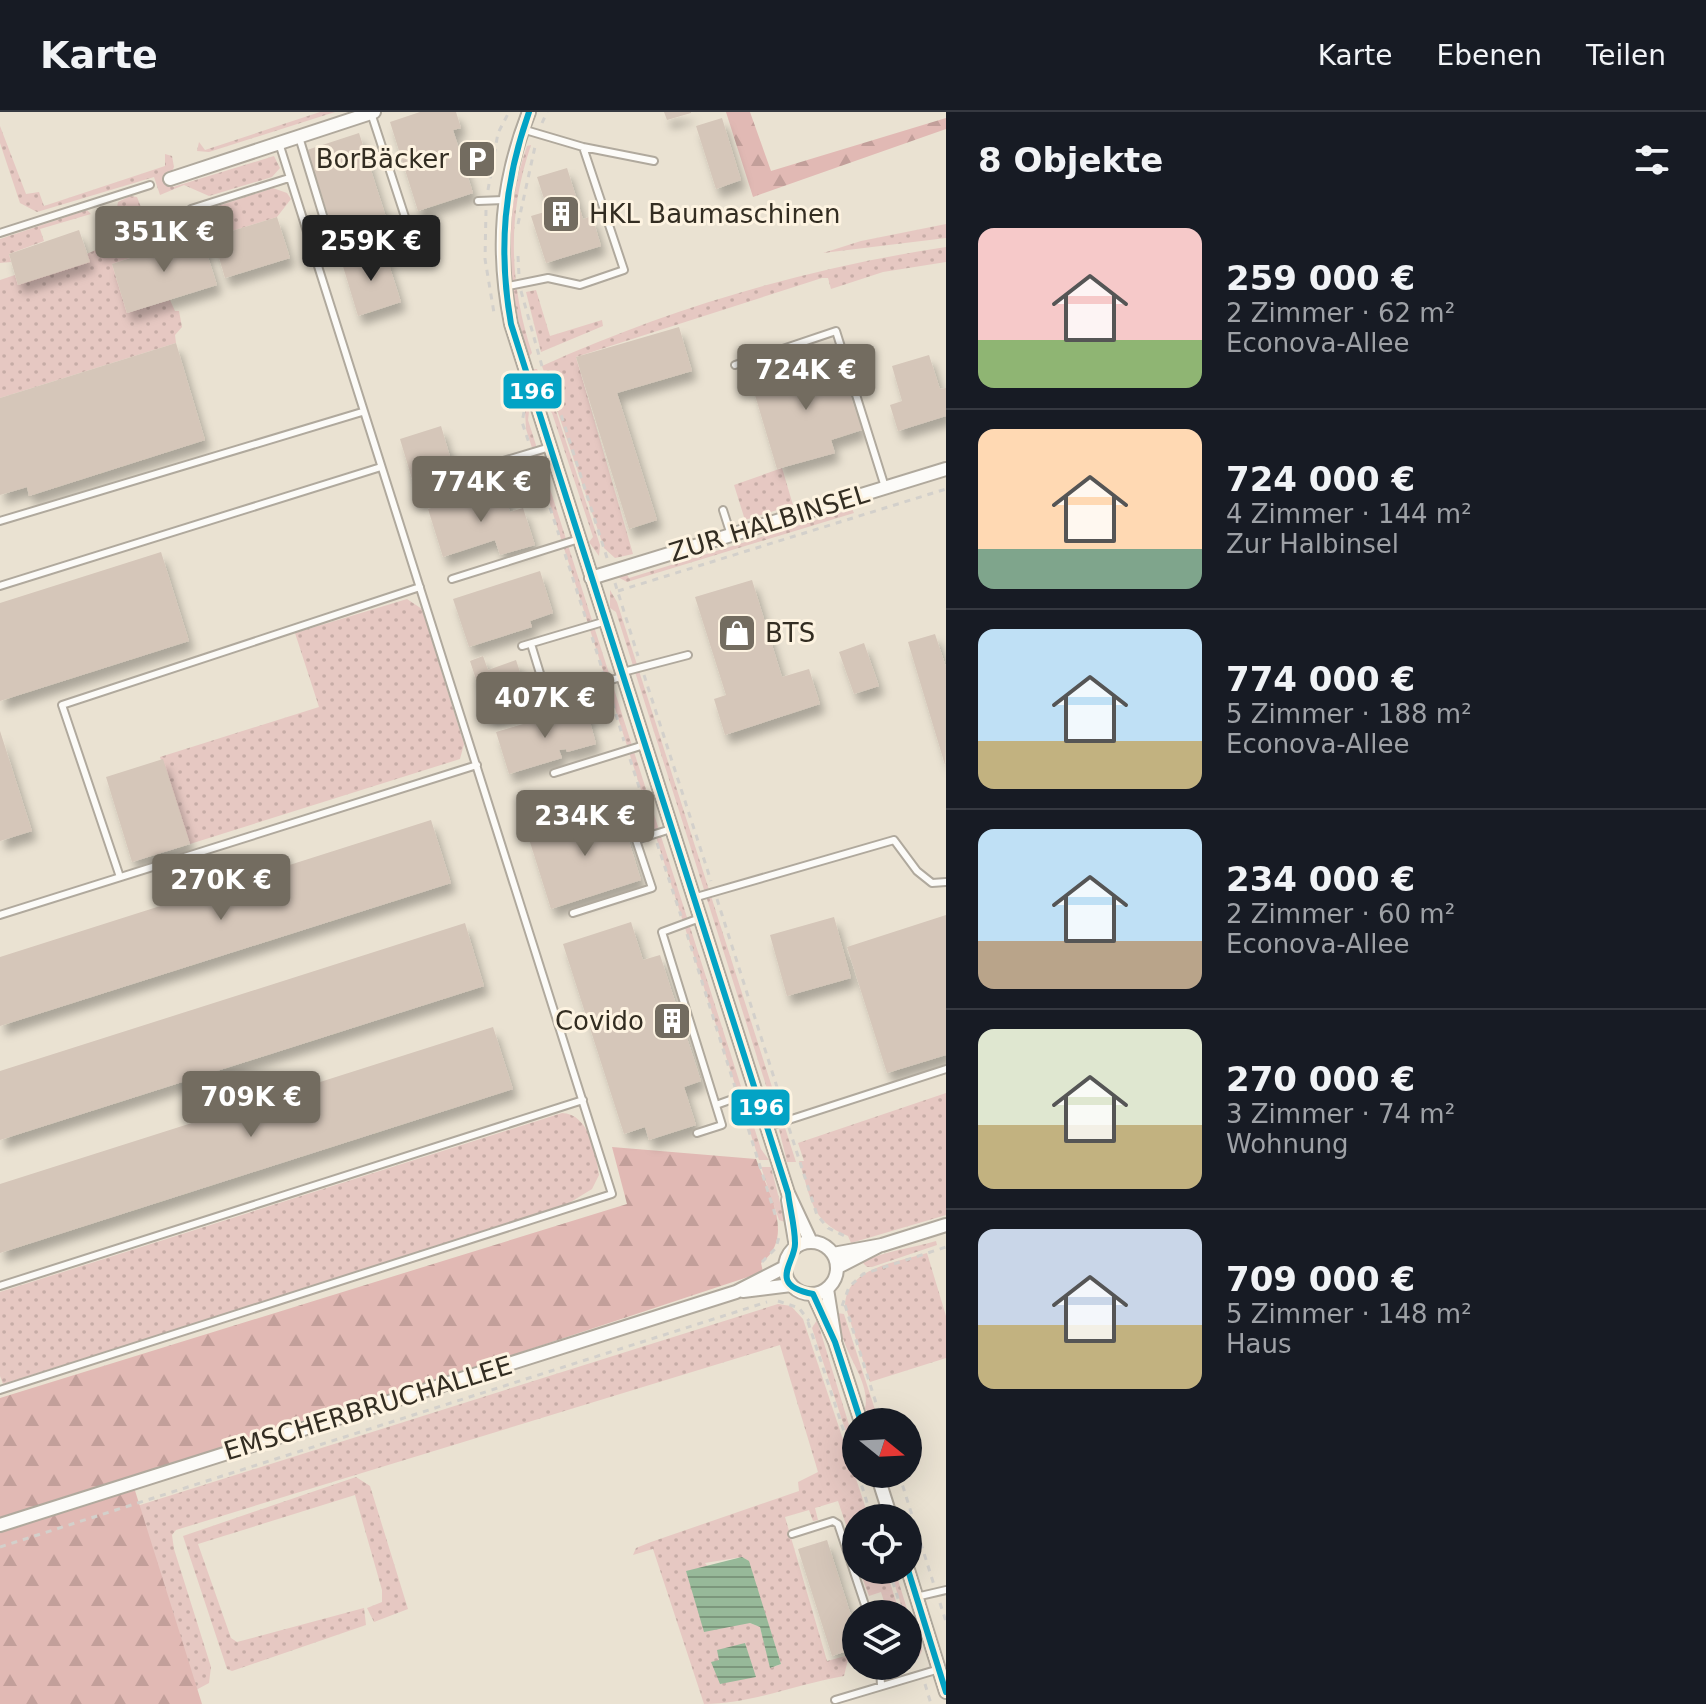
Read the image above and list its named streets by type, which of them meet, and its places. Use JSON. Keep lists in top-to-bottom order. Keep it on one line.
{"streets":{"street":["ZUR HALBINSEL","EMSCHERBRUCHALLEE"]},"places":{"parking":["BorBäcker"],"building":["HKL Baumaschinen","Covido"],"shop":["BTS"]},"lines":["transit line 196"],"north":"right","page":{"header":"Karte","nav":["Karte","Ebenen","Teilen"],"heading":"8 Objekte","price":["351K €","259K €","724K €","774K €","407K €","234K €","270K €","709K €"],"list":[{"name":"259 000 €","note":"2 Zimmer · 62 m² · Econova-Allee"},{"name":"724 000 €","note":"4 Zimmer · 144 m² · Zur Halbinsel"},{"name":"774 000 €","note":"5 Zimmer · 188 m² · Econova-Allee"},{"name":"234 000 €","note":"2 Zimmer · 60 m² · Econova-Allee"},{"name":"270 000 €","note":"3 Zimmer · 74 m² · Wohnung"},{"name":"709 000 €","note":"5 Zimmer · 148 m² · Haus"}]}}
